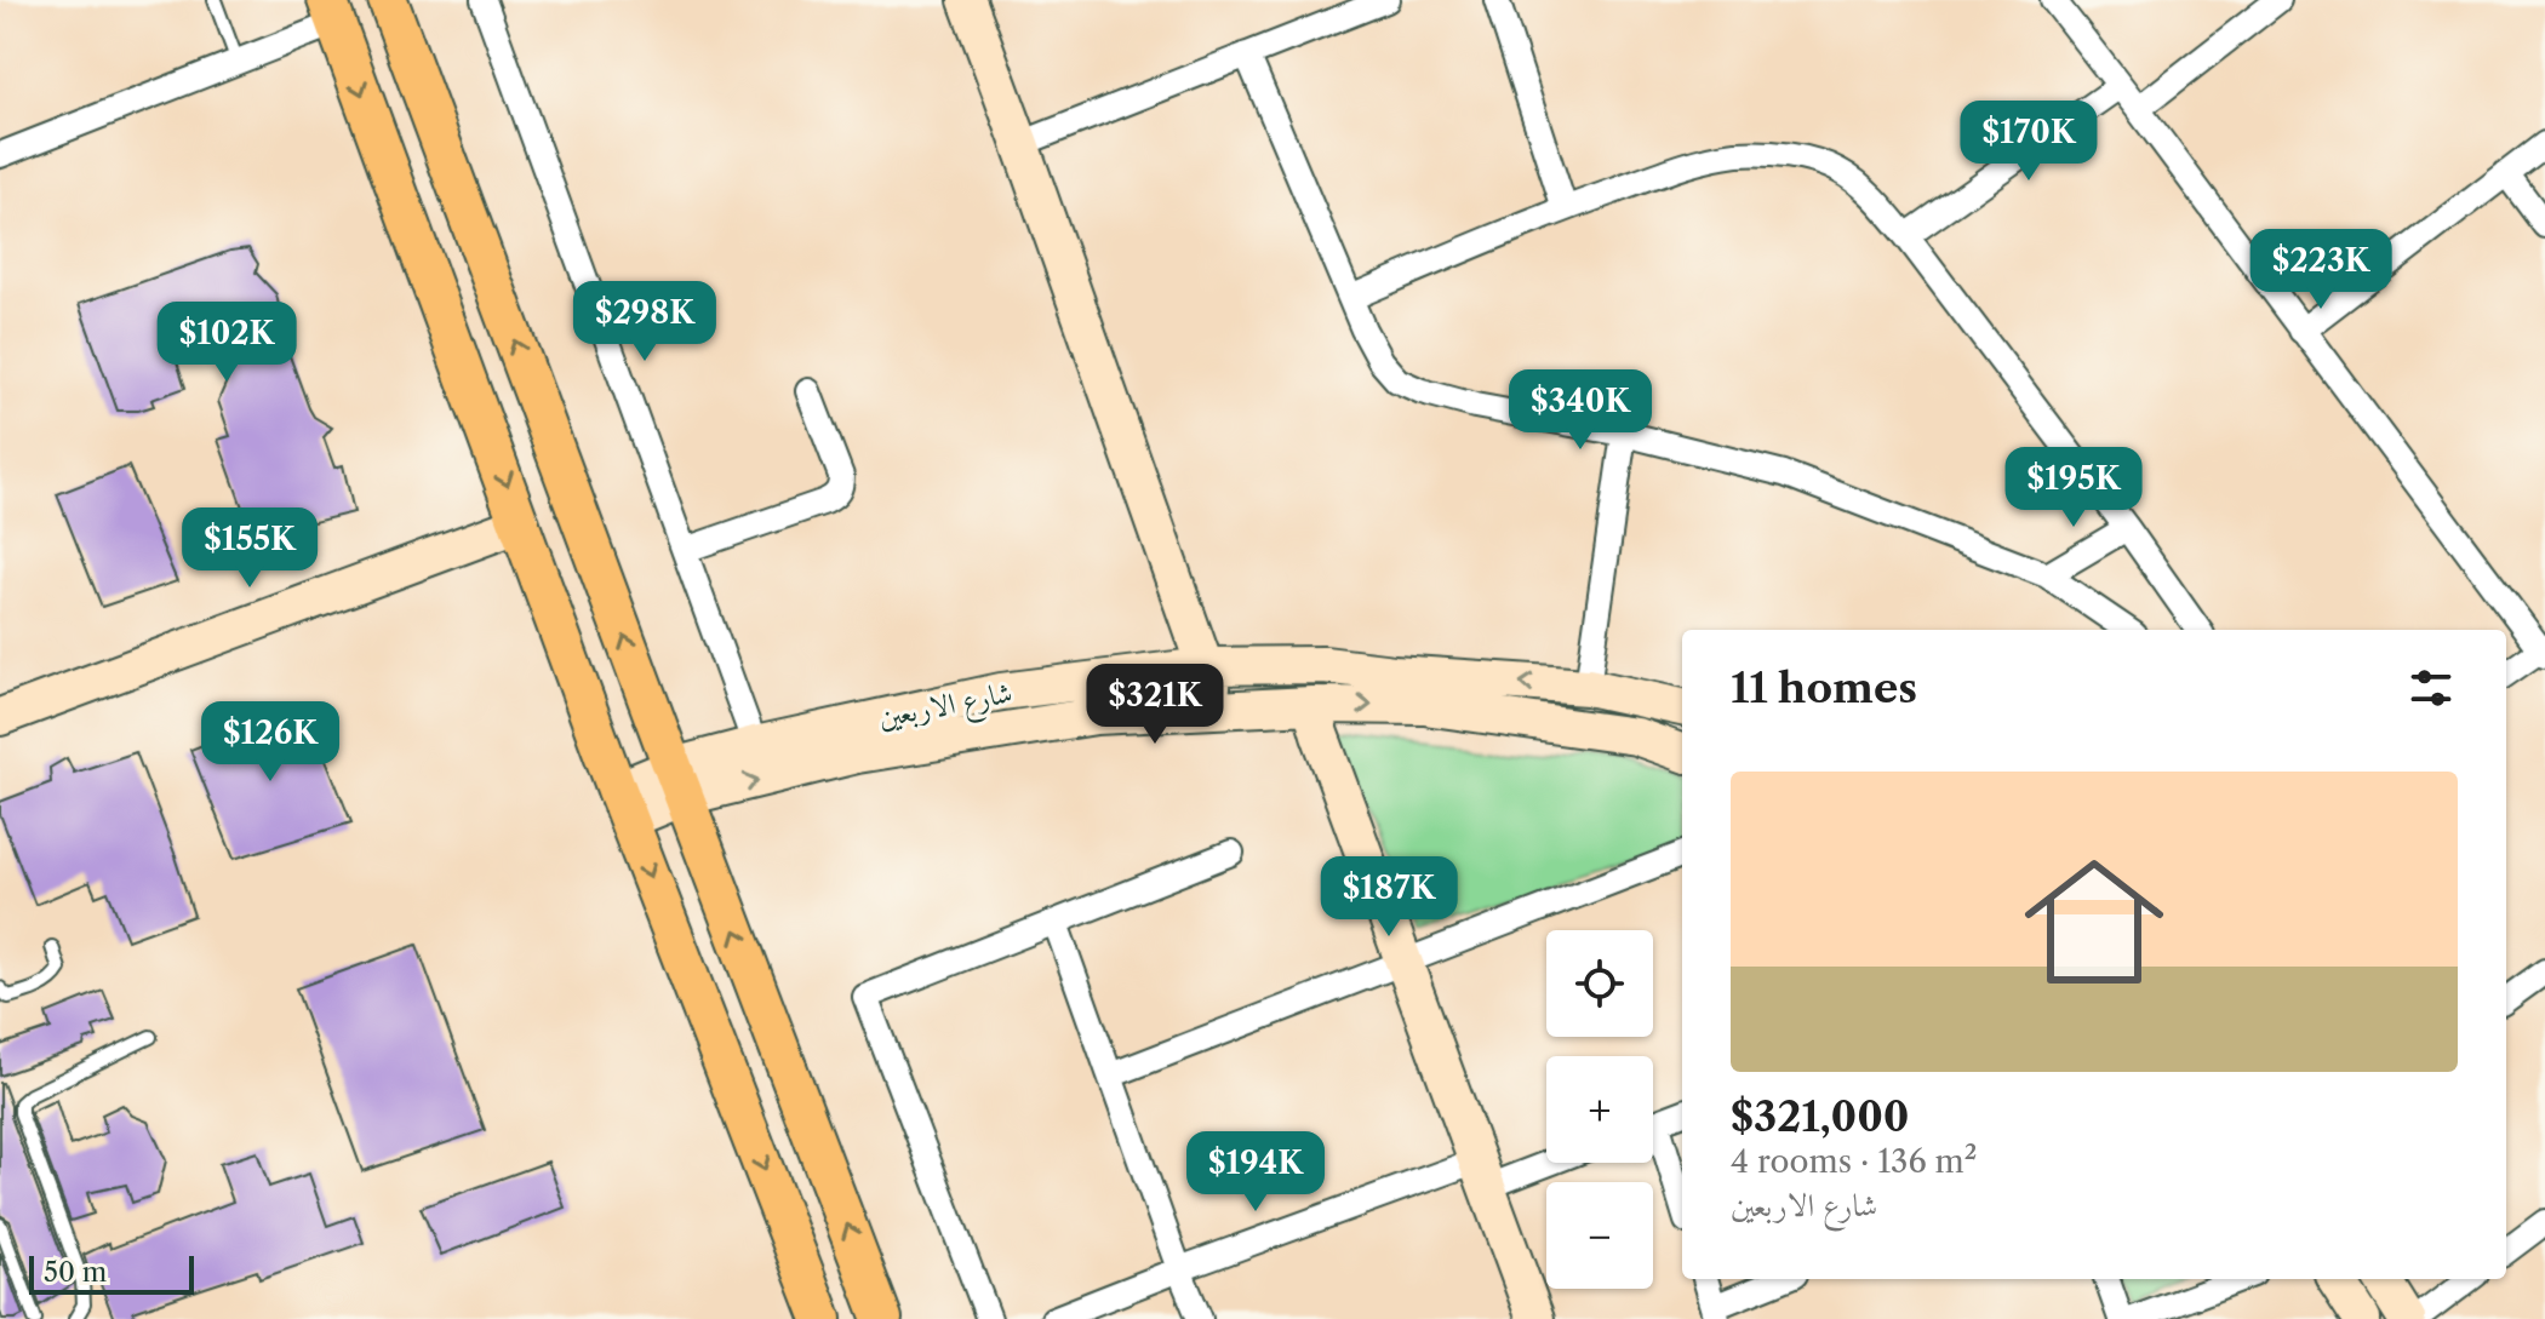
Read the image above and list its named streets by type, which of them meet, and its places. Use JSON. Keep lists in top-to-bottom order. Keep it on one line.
{"streets":{"main road":["شارع الاربعين"]},"scale_bar":"50 m","page":{"price":["$170K","$223K","$298K","$102K","$340K","$195K","$155K","$321K","$126K","$187K","$194K"],"heading":"11 homes","list":[{"name":"$321,000","note":"4 rooms · 136 m² · شارع الاربعين"}],"map_buttons":["+","−"],"scale":"50 m"}}
